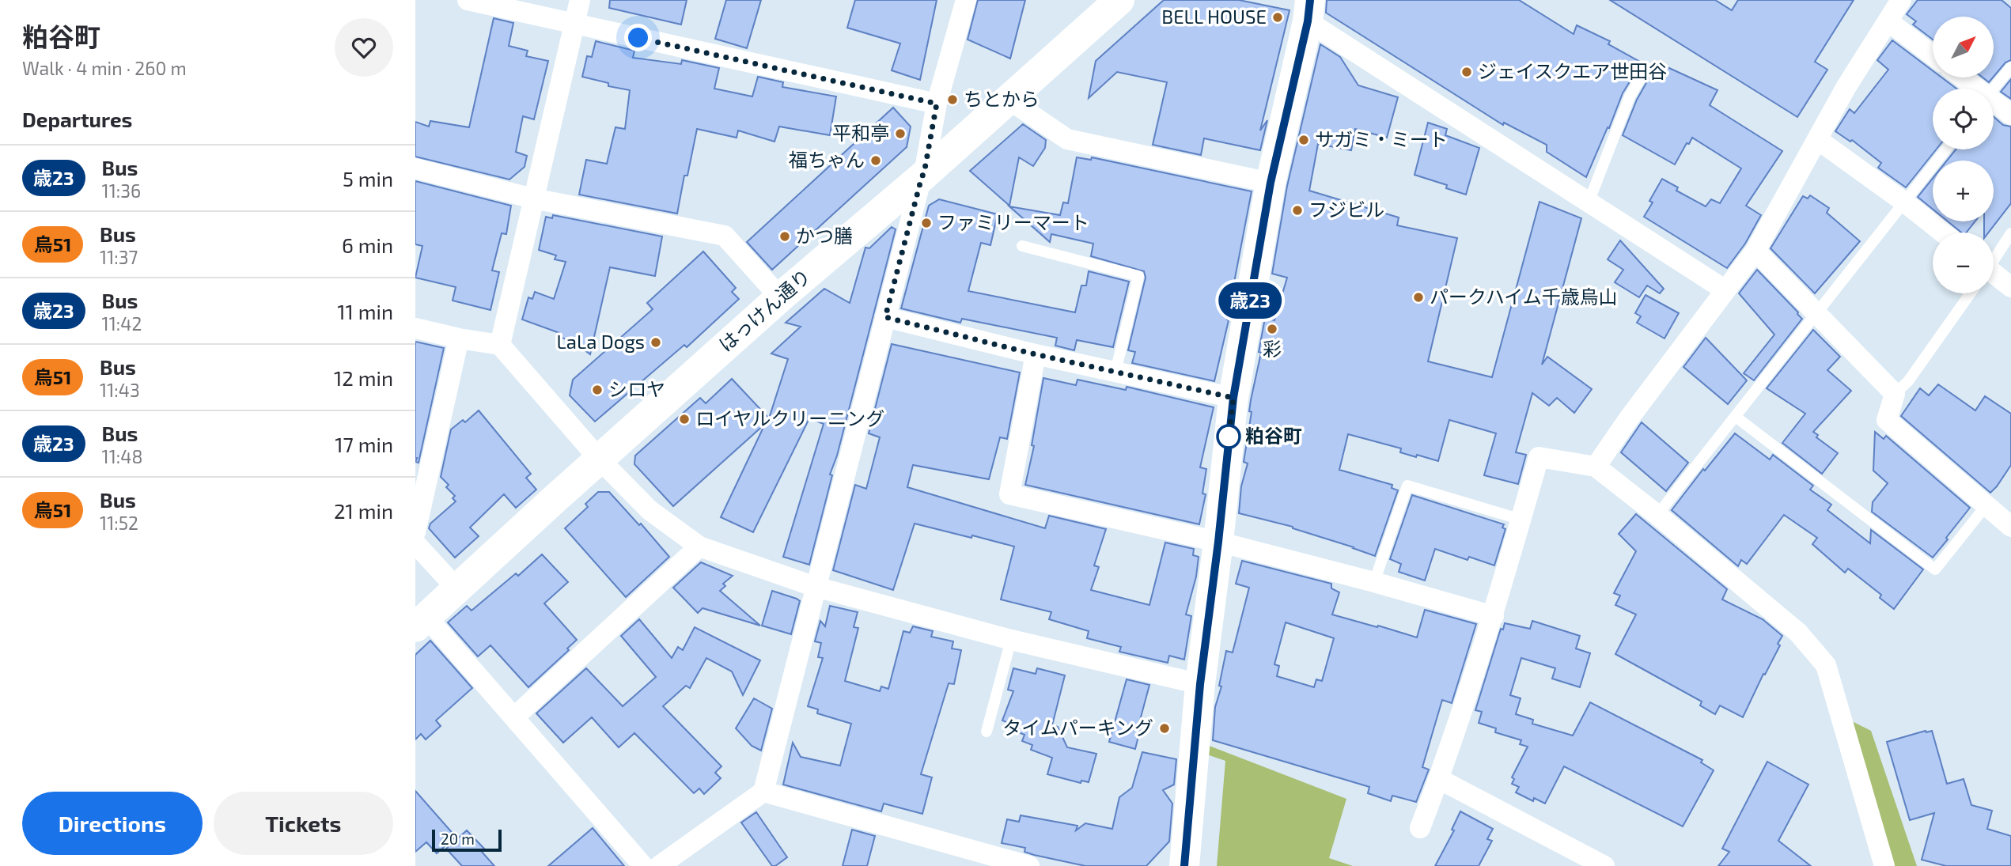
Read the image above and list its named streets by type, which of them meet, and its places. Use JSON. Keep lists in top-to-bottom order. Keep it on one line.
{"streets":{"street":["はっけん通り"]},"places":["BELL HOUSE","ジェイスクエア世田谷","ちとから","平和亭","サガミ・ミート","福ちゃん","フジビル","ファミリーマート","かつ膳","パークハイム千歳烏山","彩","LaLa Dogs","シロヤ","ロイヤルクリーニング","粕谷町","タイムパーキング"],"lines":["bus line 歳23"],"scale_bar":"20 m","north":"top right","page":{"heading":[["粕谷町","Walk · 4 min · 260 m"],"Departures"],"on_map":"歳23","map_buttons":["+","−"],"list":[{"mark":"歳23","name":"Bus","note":"11:36","value":"5 min"},{"mark":"烏51","name":"Bus","note":"11:37","value":"6 min"},{"mark":"歳23","name":"Bus","note":"11:42","value":"11 min"},{"mark":"烏51","name":"Bus","note":"11:43","value":"12 min"},{"mark":"歳23","name":"Bus","note":"11:48","value":"17 min"},{"mark":"烏51","name":"Bus","note":"11:52","value":"21 min"}],"buttons":["Directions","Tickets"],"scale":"20 m"}}
